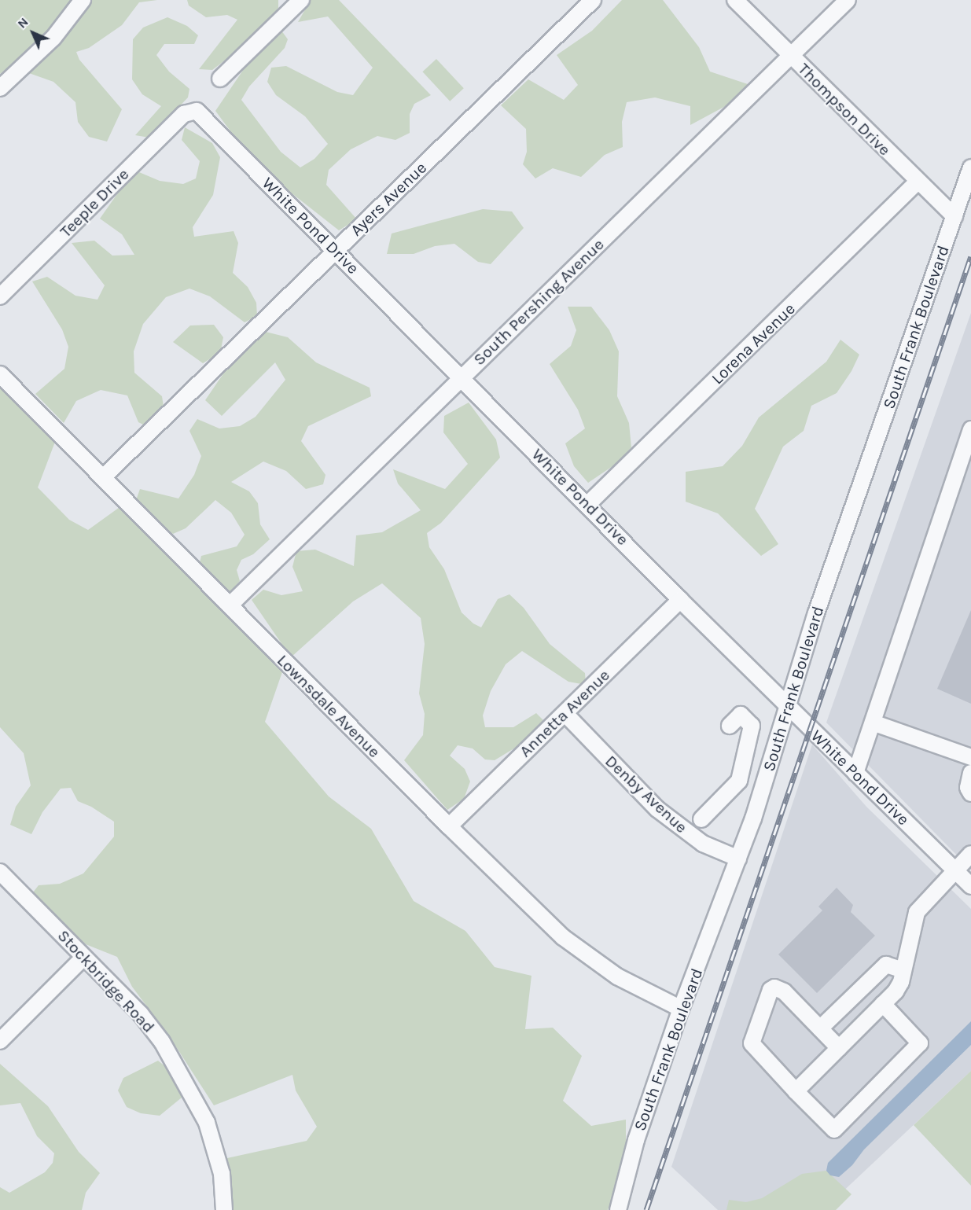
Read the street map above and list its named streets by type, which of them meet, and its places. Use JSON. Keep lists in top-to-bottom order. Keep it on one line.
{"streets":{"street":["Thompson Drive","Ayers Avenue","Teeple Drive","White Pond Drive","South Pershing Avenue","South Frank Boulevard","Lorena Avenue","Lownsdale Avenue","Annetta Avenue","Denby Avenue","Stockbridge Road"]},"crossings":[["Thompson Drive","South Pershing Avenue"],["Thompson Drive","South Frank Boulevard"],["Thompson Drive","Lorena Avenue"],["Ayers Avenue","White Pond Drive"],["Ayers Avenue","Lownsdale Avenue"],["Teeple Drive","White Pond Drive"],["White Pond Drive","South Pershing Avenue"],["White Pond Drive","South Frank Boulevard"],["White Pond Drive","Lorena Avenue"],["White Pond Drive","Annetta Avenue"],["South Pershing Avenue","Lownsdale Avenue"],["South Frank Boulevard","Lownsdale Avenue"],["South Frank Boulevard","Denby Avenue"],["Lownsdale Avenue","Annetta Avenue"],["Annetta Avenue","Denby Avenue"]],"north":"top left"}
